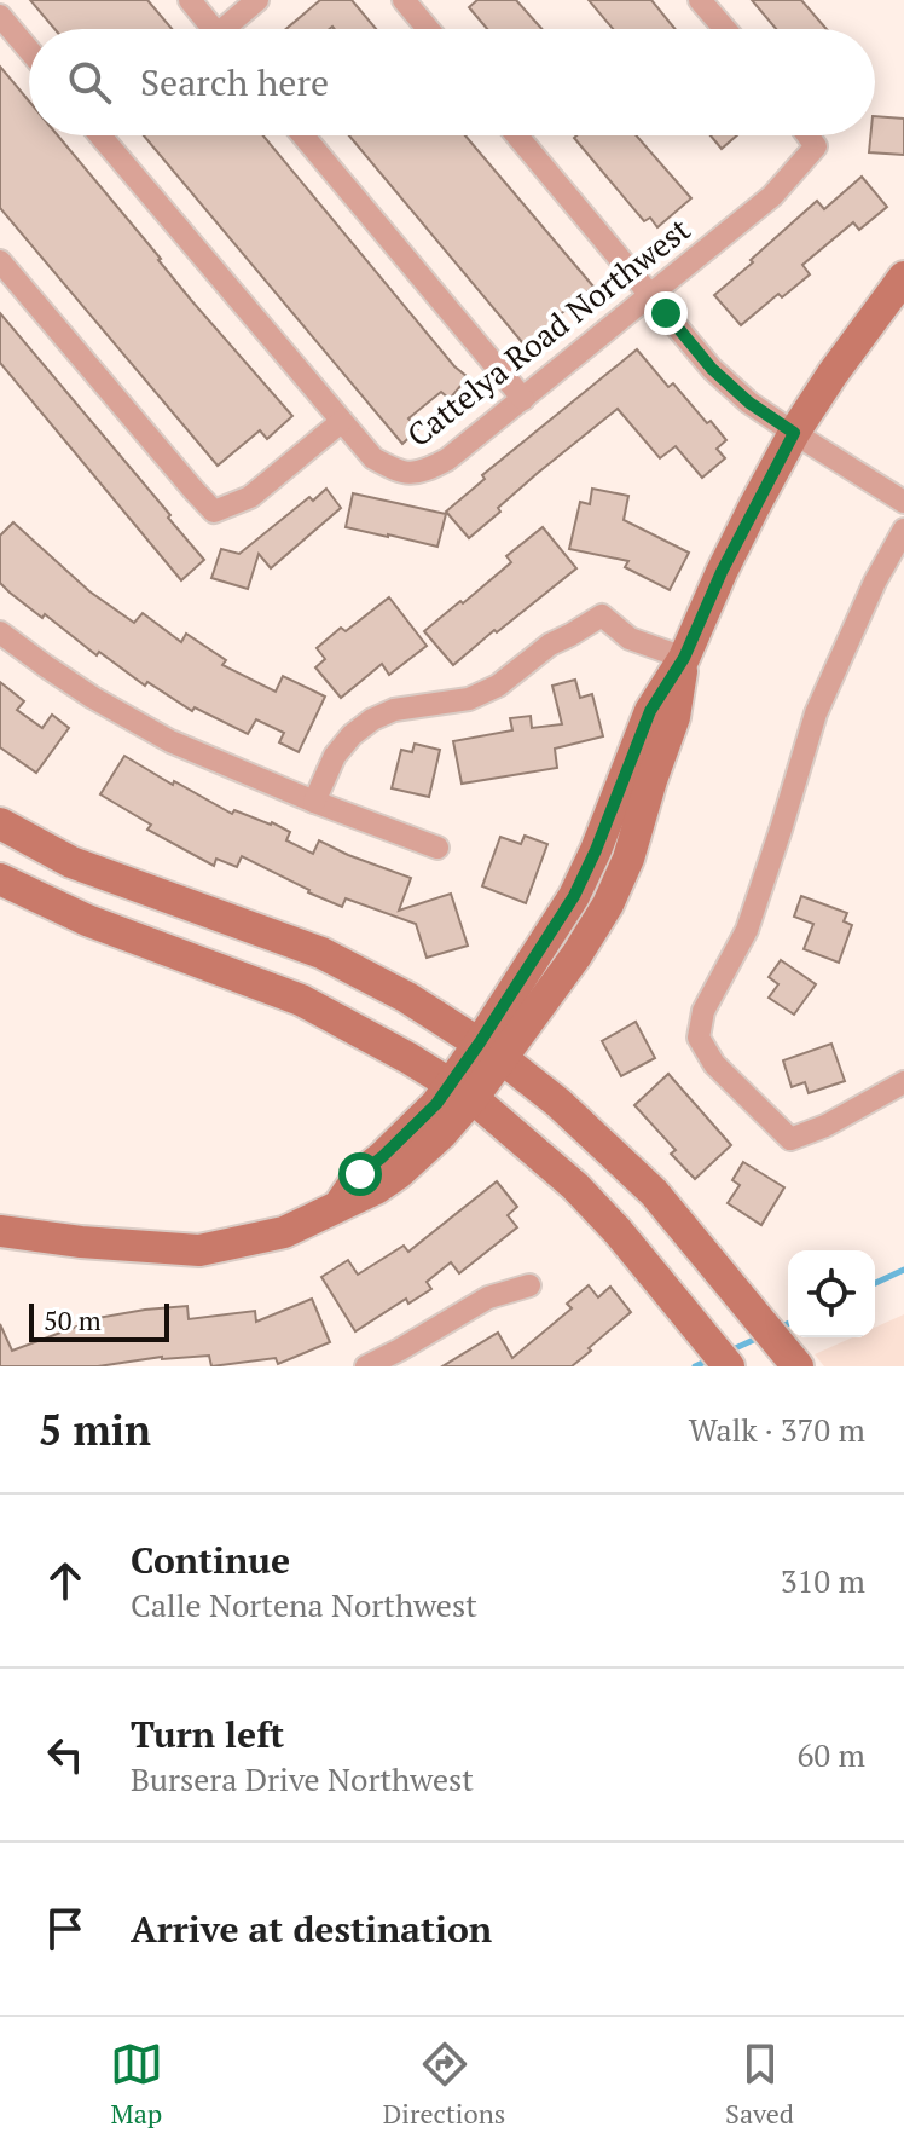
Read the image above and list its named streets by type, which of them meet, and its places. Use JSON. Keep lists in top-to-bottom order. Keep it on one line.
{"streets":{"street":["Cattelya Road Northwest"]},"scale_bar":"50 m","page":{"search":"Search here","scale":"50 m","heading":["5 min","Walk · 370 m"],"list":[["Continue","Calle Nortena Northwest","310 m"],["Turn left","Bursera Drive Northwest","60 m"],"Arrive at destination"],"nav":["Map","Directions","Saved"]}}
